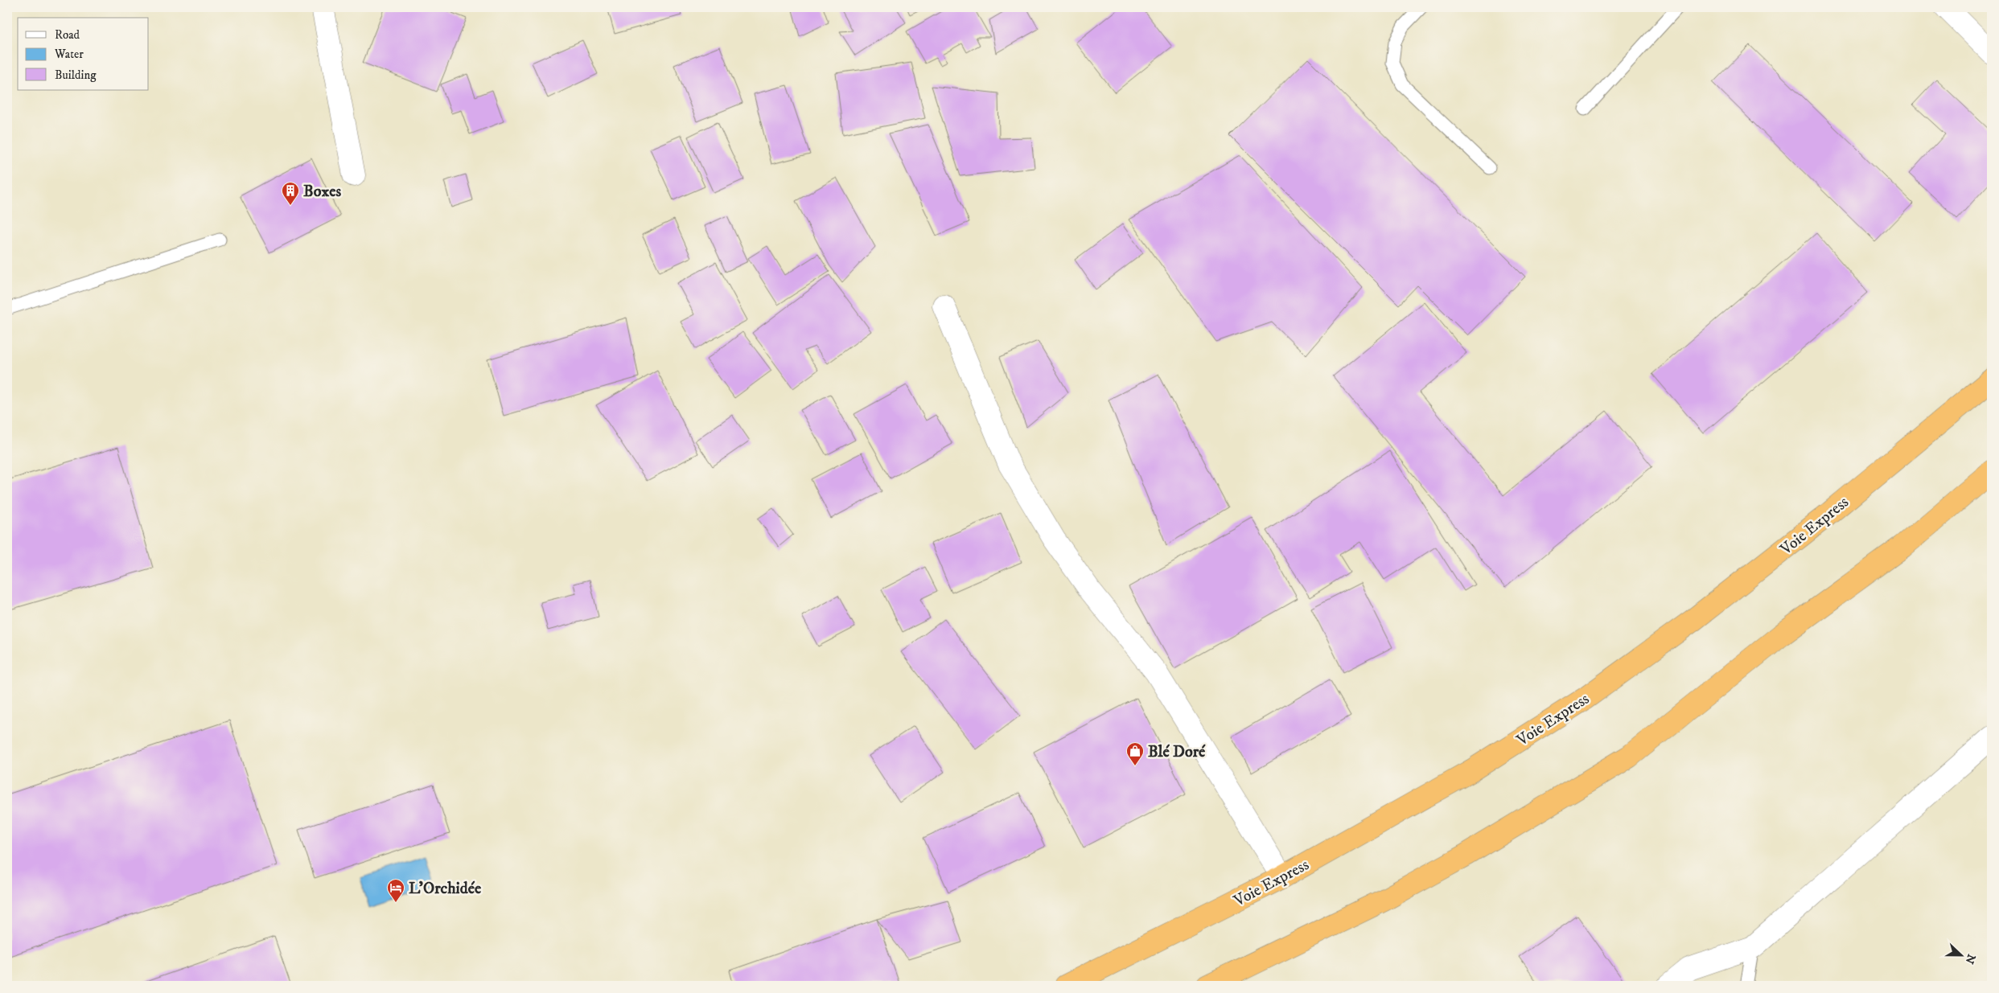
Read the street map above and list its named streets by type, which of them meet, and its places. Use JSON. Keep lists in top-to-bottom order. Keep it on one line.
{"streets":{"highway":["Voie Express"]},"places":{"building":["Boxes"],"shop":["Blé Doré"],"hotel":["L'Orchidée"]},"legend":["Road","Water","Building"],"north":"right"}
